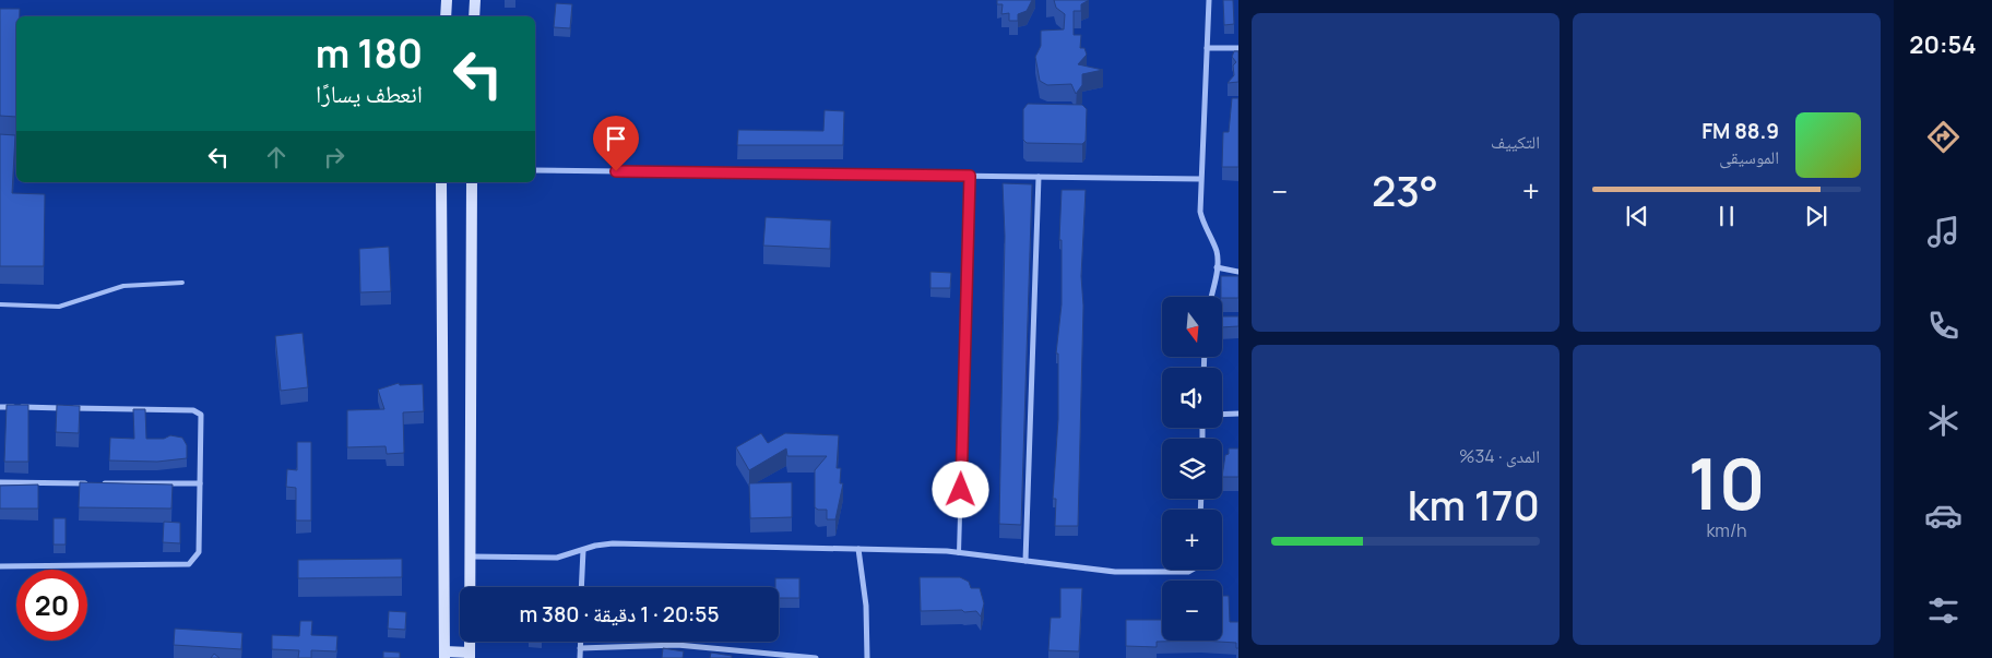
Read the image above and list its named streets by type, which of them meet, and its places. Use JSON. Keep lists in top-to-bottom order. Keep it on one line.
{"north":"bottom","page":{"tabs":"20:54","tile":["التكييف",["10","km/h"],["المدى · 34%","170 km"]],"turn":["180 m","انعطف يسارًا"],"song":["88.9 FM","الموسيقى"],"heat":["−","23°","+"],"map_buttons":["+","−"],"limit":"20","trip":"20:55 · 1 دقيقة · 380 m"}}
